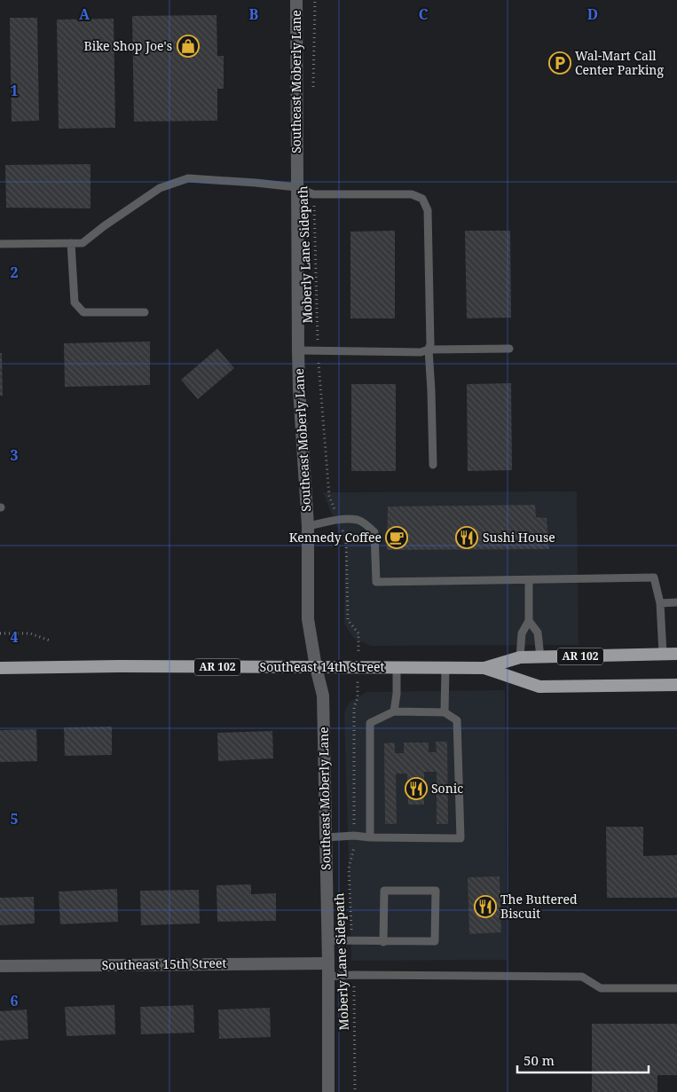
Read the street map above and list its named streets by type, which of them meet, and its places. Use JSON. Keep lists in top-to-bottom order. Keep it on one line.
{"streets":{"main road":["AR 102","Southeast 14th Street"],"street":["Southeast Moberly Lane","Southeast 15th Street"],"path":["Moberly Lane Sidepath"]},"crossings":[["Southeast Moberly Lane","Southeast 14th Street"],["Southeast Moberly Lane","Southeast 15th Street"]],"places":{"shop":["Bike Shop Joe's"],"parking":["Wal-Mart Call Center Parking"],"cafe":["Kennedy Coffee"],"restaurant":["Sushi House","Sonic","The Buttered Biscuit"]},"scale_bar":"50 m","grid":{"columns":["A","B","C","D"],"rows":["1","2","3","4","5","6"]}}
